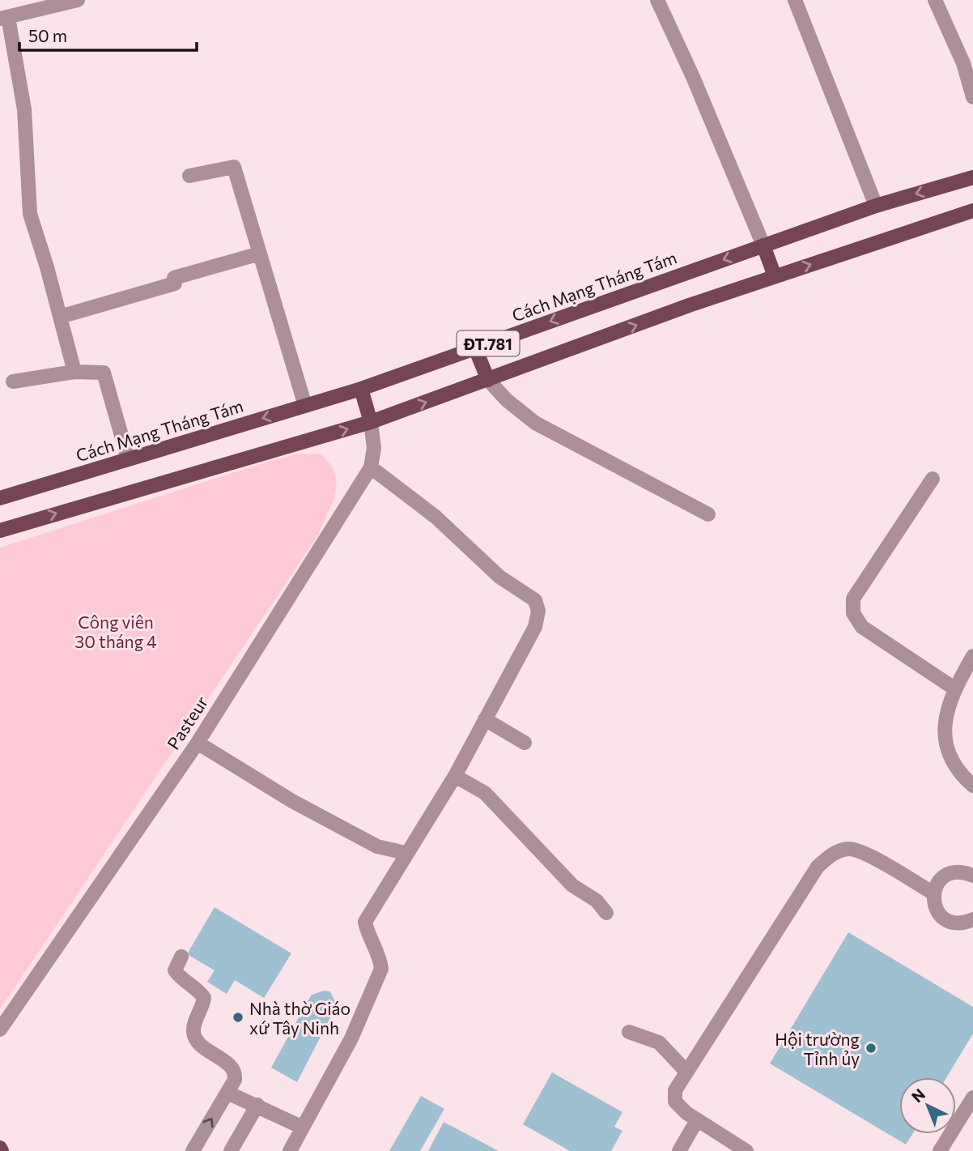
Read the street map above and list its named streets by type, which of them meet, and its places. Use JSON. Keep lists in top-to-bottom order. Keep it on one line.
{"streets":{"main road":["Cách Mạng Tháng Tám","ĐT.781"],"street":["Pasteur"]},"crossings":[["ĐT.781","Pasteur"]],"parks":["Công viên 30 tháng 4"],"places":["Nhà thờ Giáo xứ Tây Ninh","Hội trường Tỉnh ủy"],"scale_bar":"50 m","north":"top left"}
